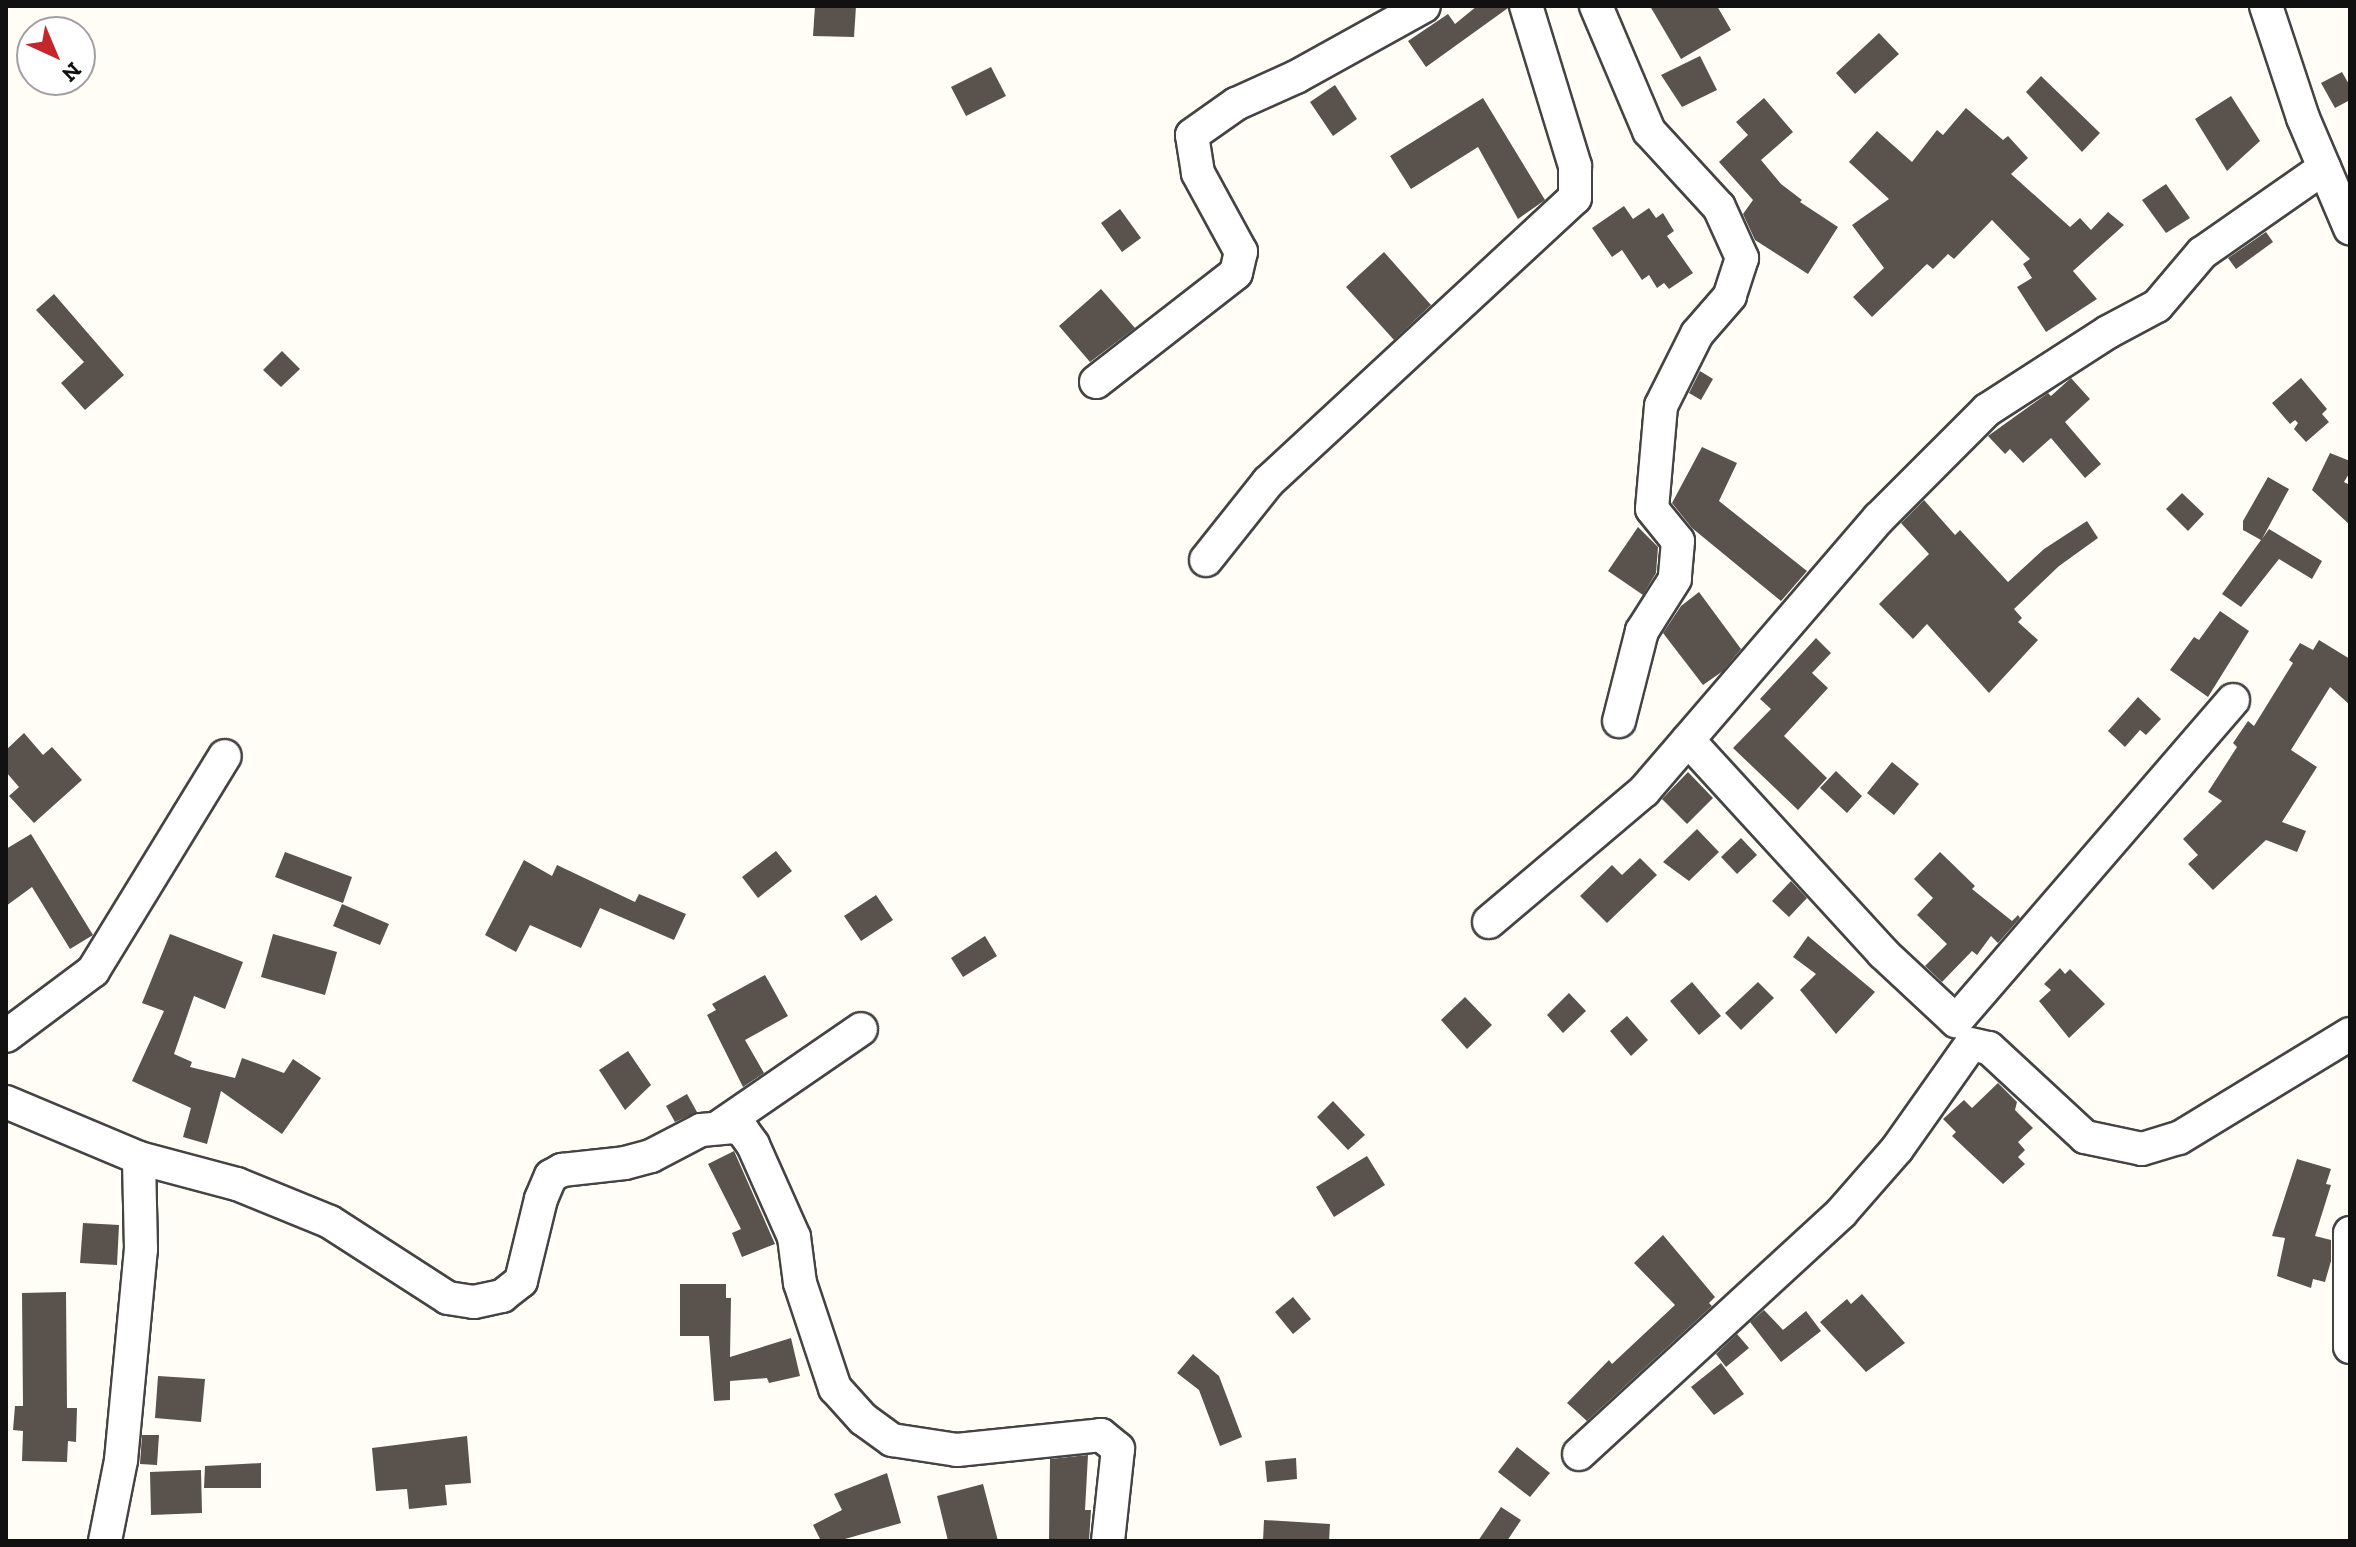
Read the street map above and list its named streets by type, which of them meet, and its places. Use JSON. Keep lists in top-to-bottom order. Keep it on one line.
{"north":"bottom right"}
